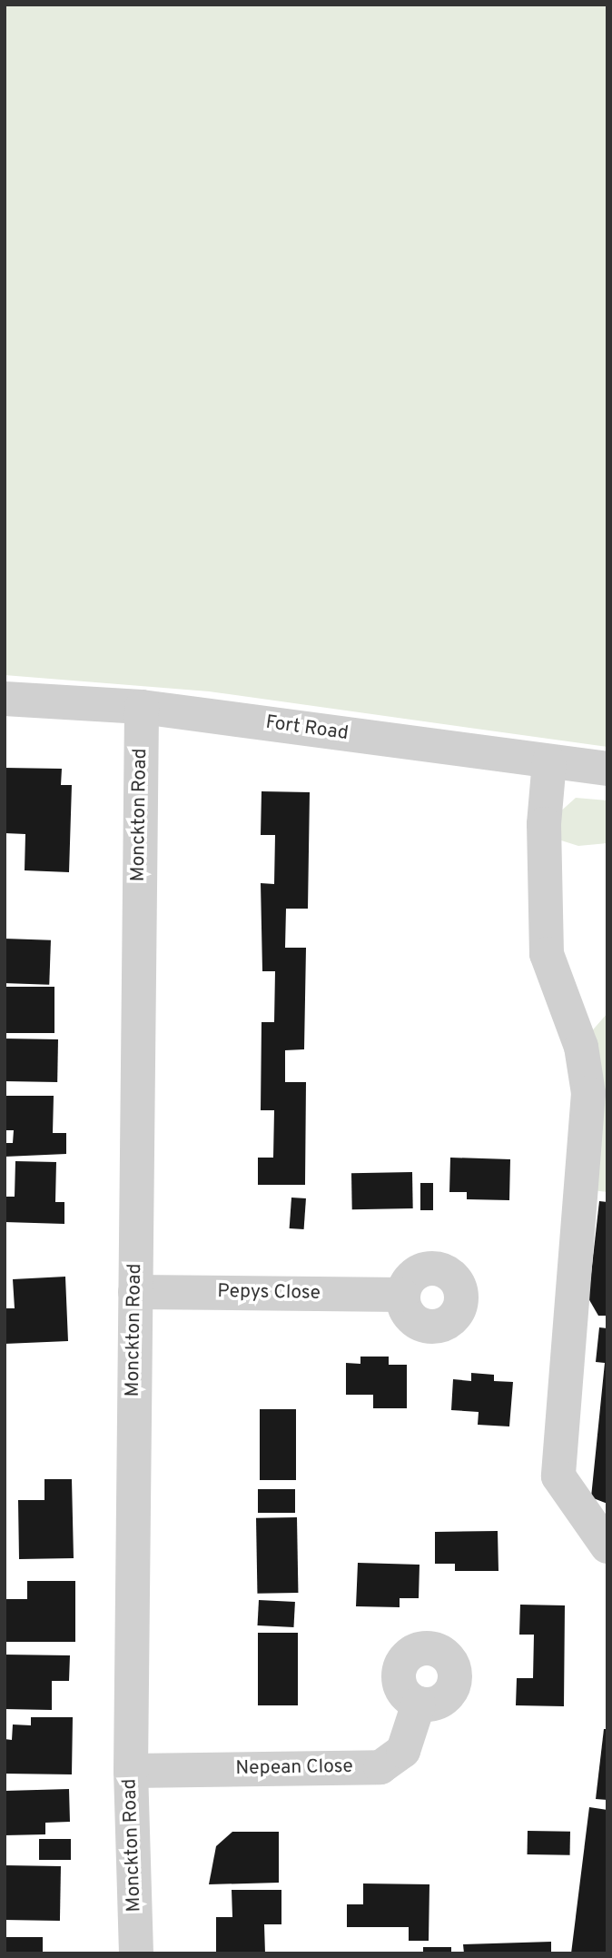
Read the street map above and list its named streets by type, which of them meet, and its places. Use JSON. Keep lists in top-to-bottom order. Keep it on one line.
{"streets":{"street":["Fort Road","Monckton Road","Pepys Close","Nepean Close"]},"crossings":[["Fort Road","Monckton Road"],["Monckton Road","Pepys Close"],["Monckton Road","Nepean Close"]]}
